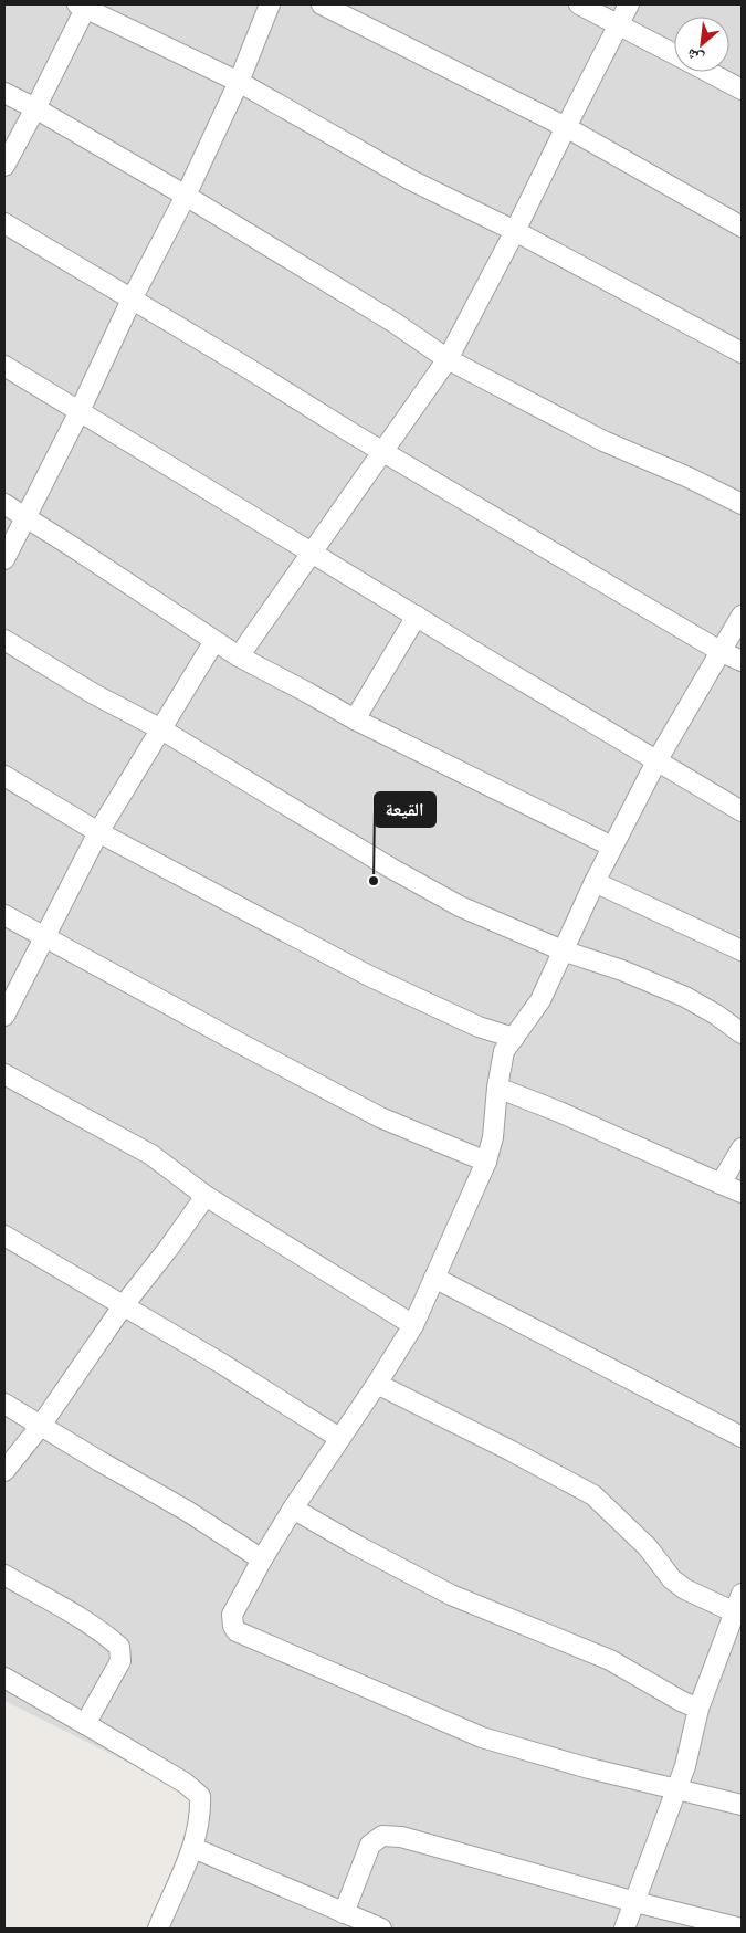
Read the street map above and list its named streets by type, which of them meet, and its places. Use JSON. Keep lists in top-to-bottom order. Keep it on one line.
{"places":["القيعة"],"north":"bottom left"}
